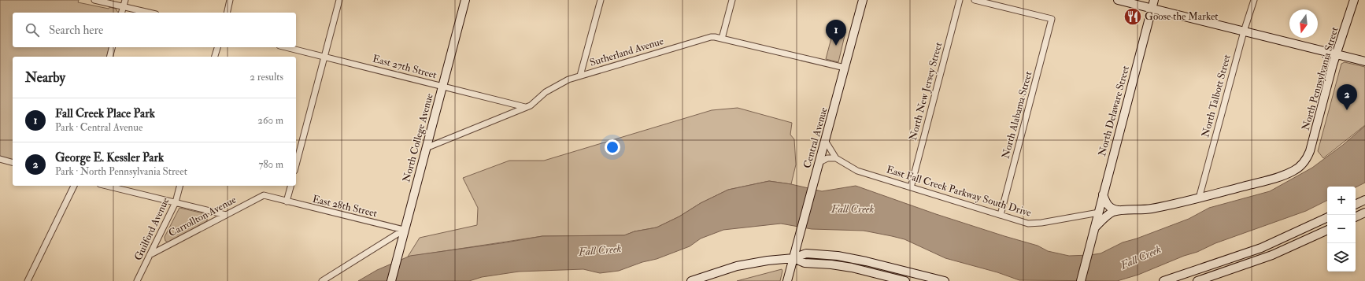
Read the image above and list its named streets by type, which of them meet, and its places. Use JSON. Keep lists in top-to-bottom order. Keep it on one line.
{"streets":{"main road":["North Pennsylvania Street","North Delaware Street","North College Avenue","Central Avenue"],"street":["Sutherland Avenue","East 27th Street","North New Jersey Street","North Talbott Street","North Alabama Street","East Fall Creek Parkway South Drive","East 28th Street","Carrollton Avenue","Guilford Avenue"]},"crossings":[["Sutherland Avenue","East 27th Street"],["Sutherland Avenue","North College Avenue"],["Sutherland Avenue","Central Avenue"],["East 27th Street","North College Avenue"],["North Pennsylvania Street","North Talbott Street"],["North New Jersey Street","East Fall Creek Parkway South Drive"],["North Delaware Street","East Fall Creek Parkway South Drive"],["North Alabama Street","East Fall Creek Parkway South Drive"],["North College Avenue","East 28th Street"],["Central Avenue","East Fall Creek Parkway South Drive"],["East 28th Street","Carrollton Avenue"],["Carrollton Avenue","Guilford Avenue"]],"water":["Fall Creek"],"places":{"restaurant":["Goose the Market"]},"north":"bottom","page":{"search":"Search here","pins":["1","2"],"heading":["Nearby","2 results"],"list":[{"mark":"1","name":"Fall Creek Place Park","note":"Park · Central Avenue","value":"260 m"},{"mark":"2","name":"George E. Kessler Park","note":"Park · North Pennsylvania Street","value":"780 m"}],"map_buttons":["+","−"]}}
